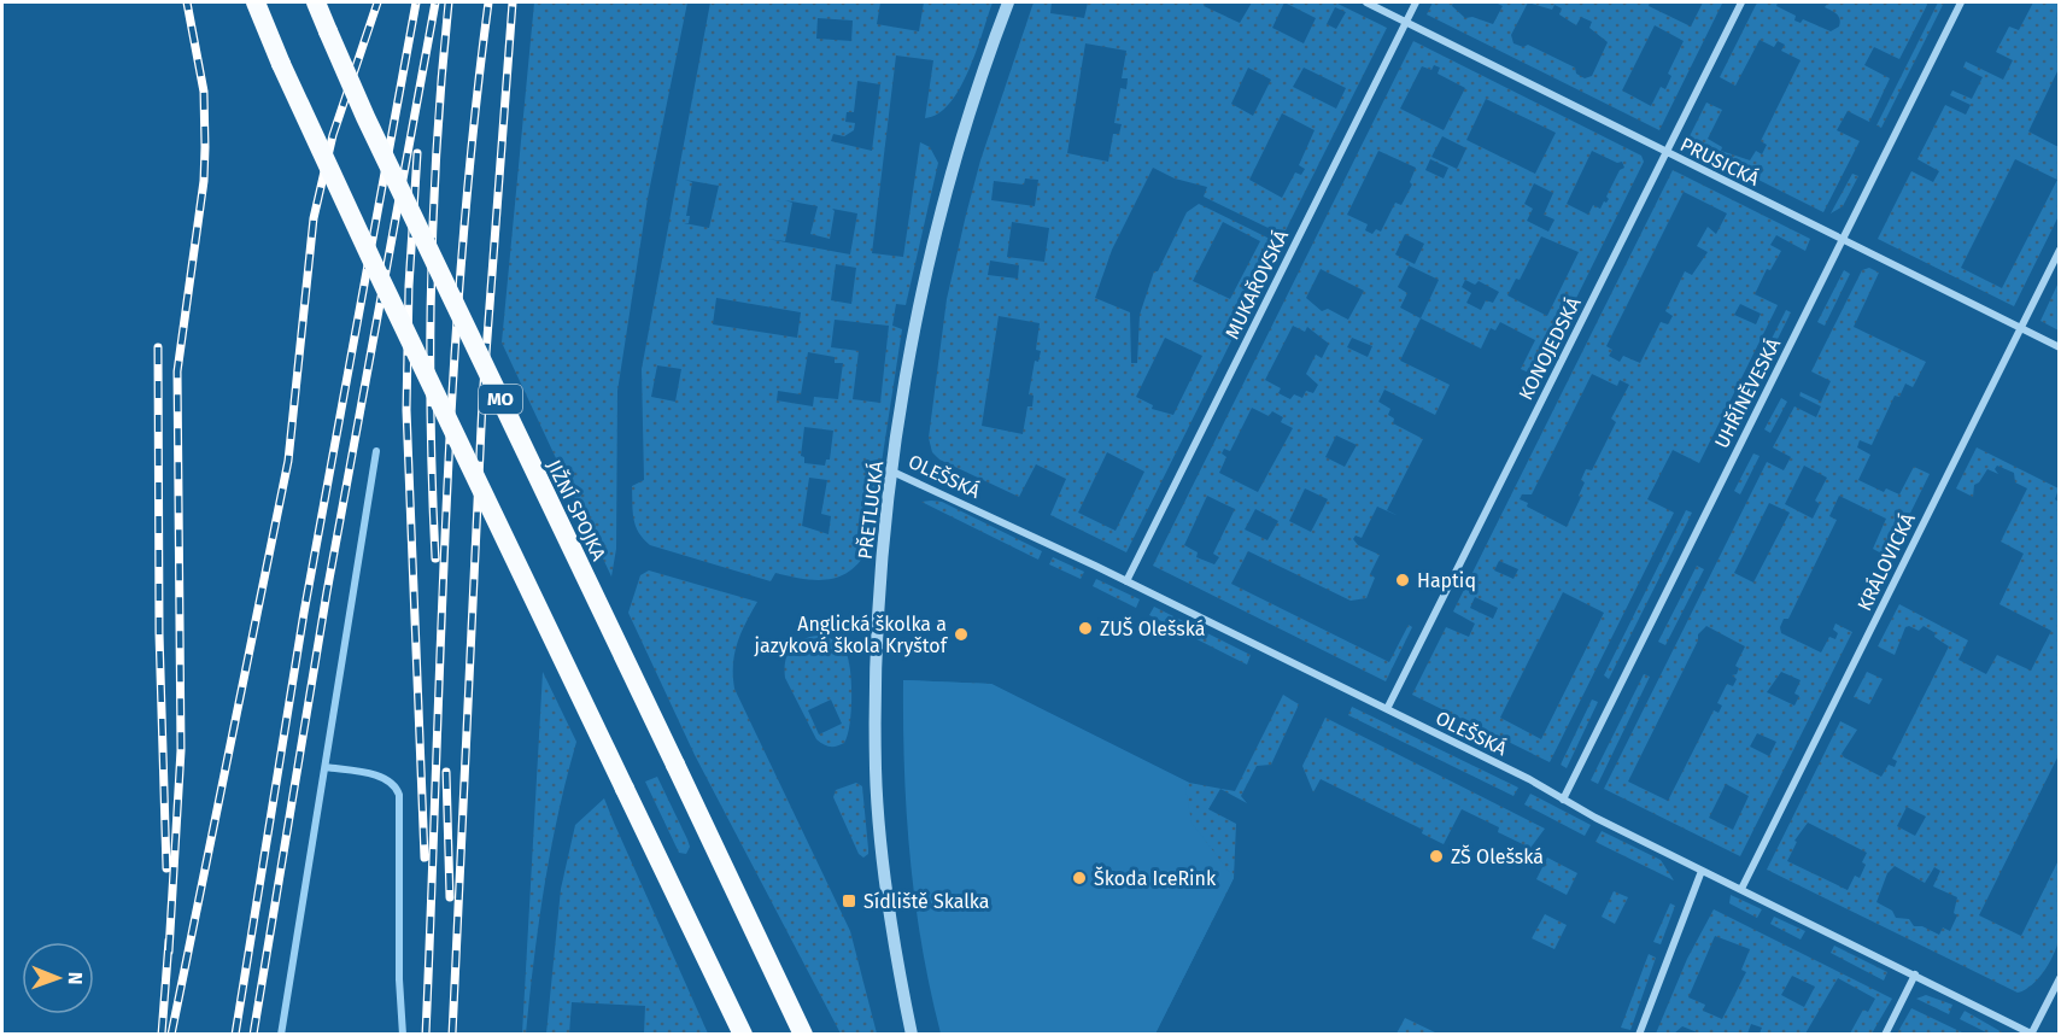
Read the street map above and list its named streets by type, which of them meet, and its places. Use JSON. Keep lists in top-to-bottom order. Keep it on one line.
{"streets":{"highway":["MO","JIŽNÍ SPOJKA"],"street":["PRUSICKÁ","MUKAŘOVSKÁ","KONOJEDSKÁ","UHŘÍNĚVESKÁ","OLEŠSKÁ","PŘETLUCKÁ","KRÁLOVICKÁ"]},"crossings":[["PRUSICKÁ","MUKAŘOVSKÁ"],["PRUSICKÁ","KONOJEDSKÁ"],["PRUSICKÁ","UHŘÍNĚVESKÁ"],["PRUSICKÁ","KRÁLOVICKÁ"],["MUKAŘOVSKÁ","OLEŠSKÁ"],["KONOJEDSKÁ","OLEŠSKÁ"],["UHŘÍNĚVESKÁ","OLEŠSKÁ"],["OLEŠSKÁ","PŘETLUCKÁ"],["OLEŠSKÁ","KRÁLOVICKÁ"]],"places":{"other":["Haptiq","ZUŠ Olešská","Anglická školka a jazyková škola Kryštof","ZŠ Olešská","Škoda IceRink"],"transit":["Sídliště Skalka"]},"north":"right"}
